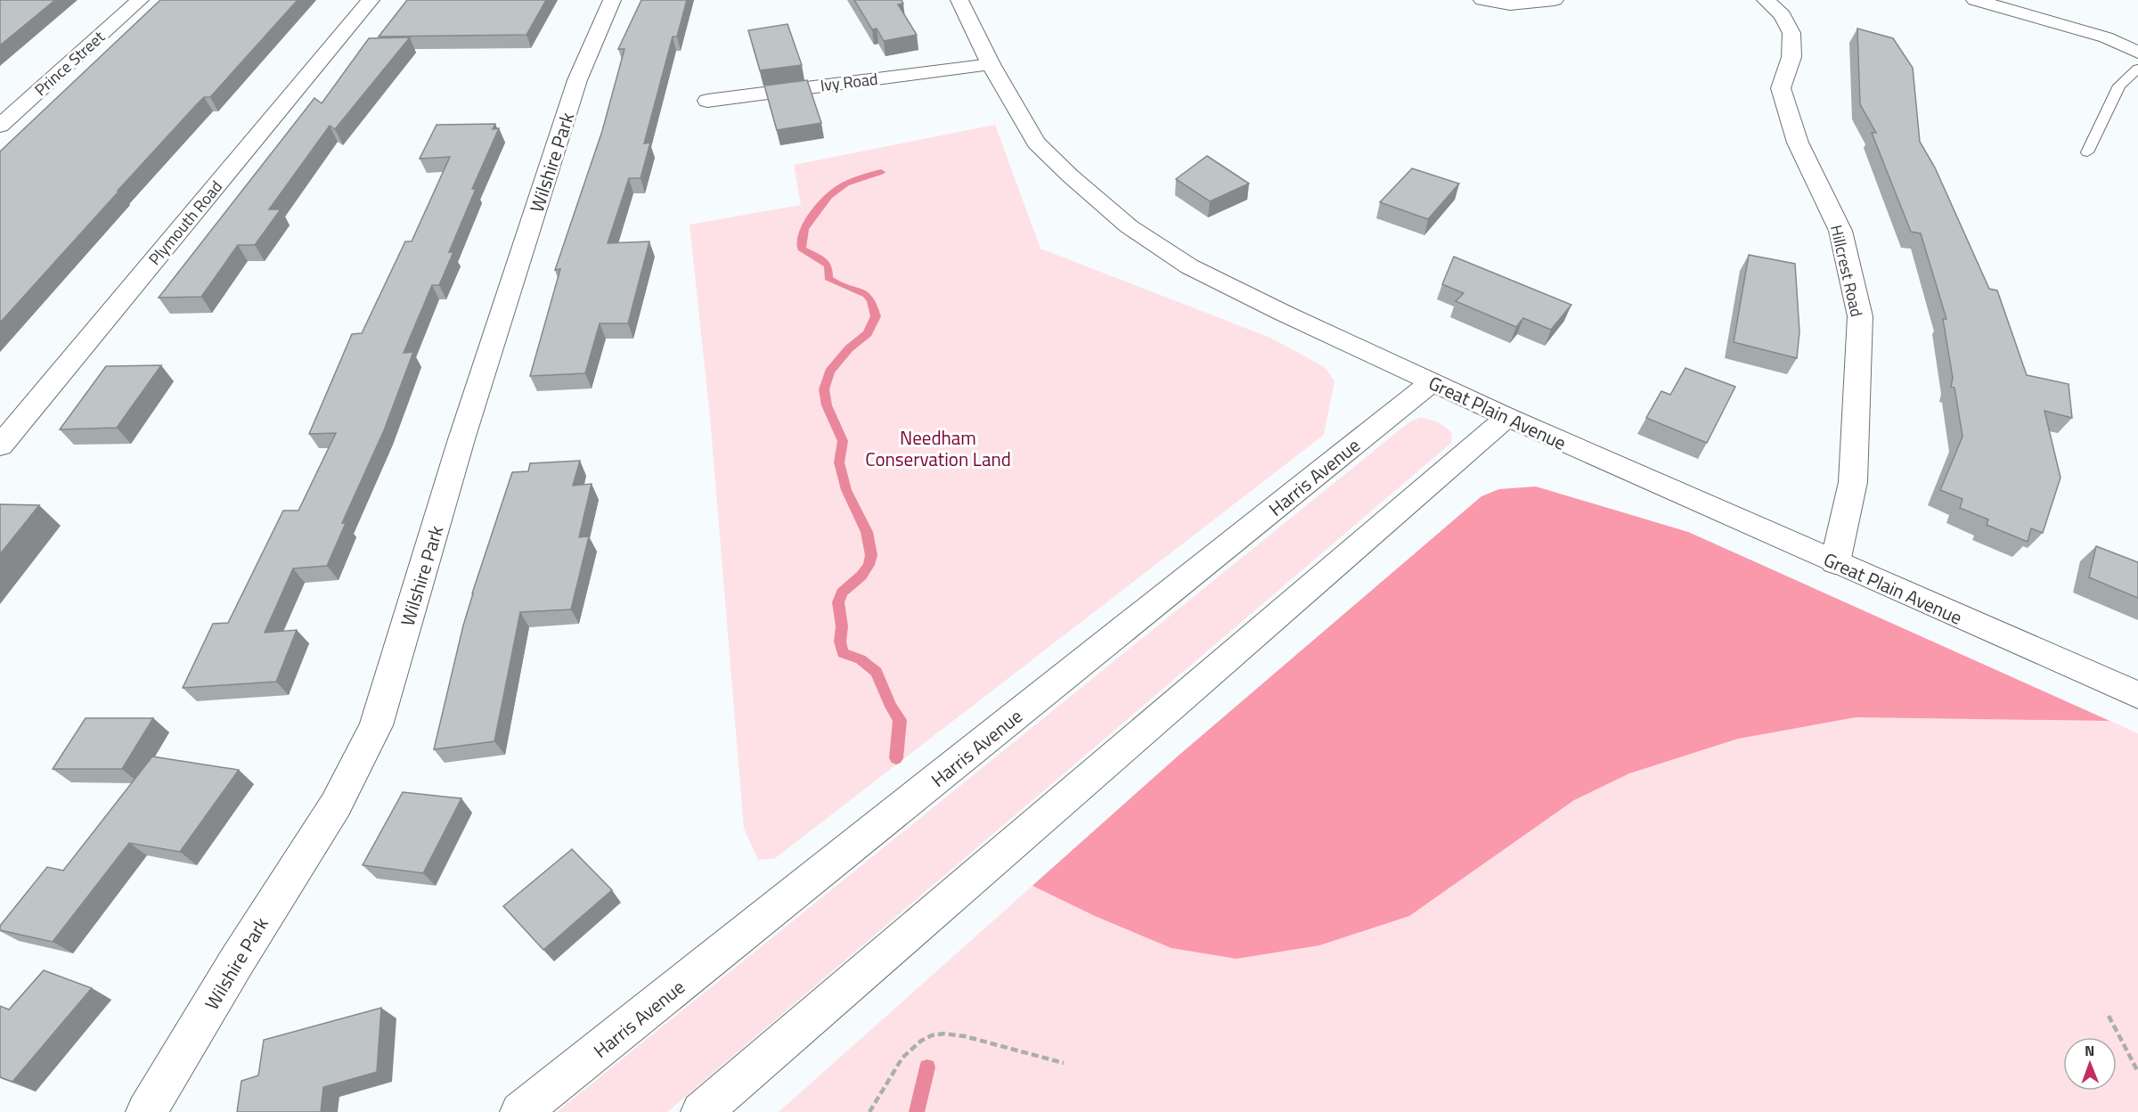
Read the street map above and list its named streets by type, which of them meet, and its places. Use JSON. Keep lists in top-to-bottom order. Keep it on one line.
{"streets":{"street":["Prince Street","Ivy Road","Wilshire Park","Plymouth Road","Hillcrest Road","Great Plain Avenue","Harris Avenue"]},"crossings":[["Ivy Road","Great Plain Avenue"],["Hillcrest Road","Great Plain Avenue"],["Great Plain Avenue","Harris Avenue"]],"parks":["Needham Conservation Land"],"north":"top"}
